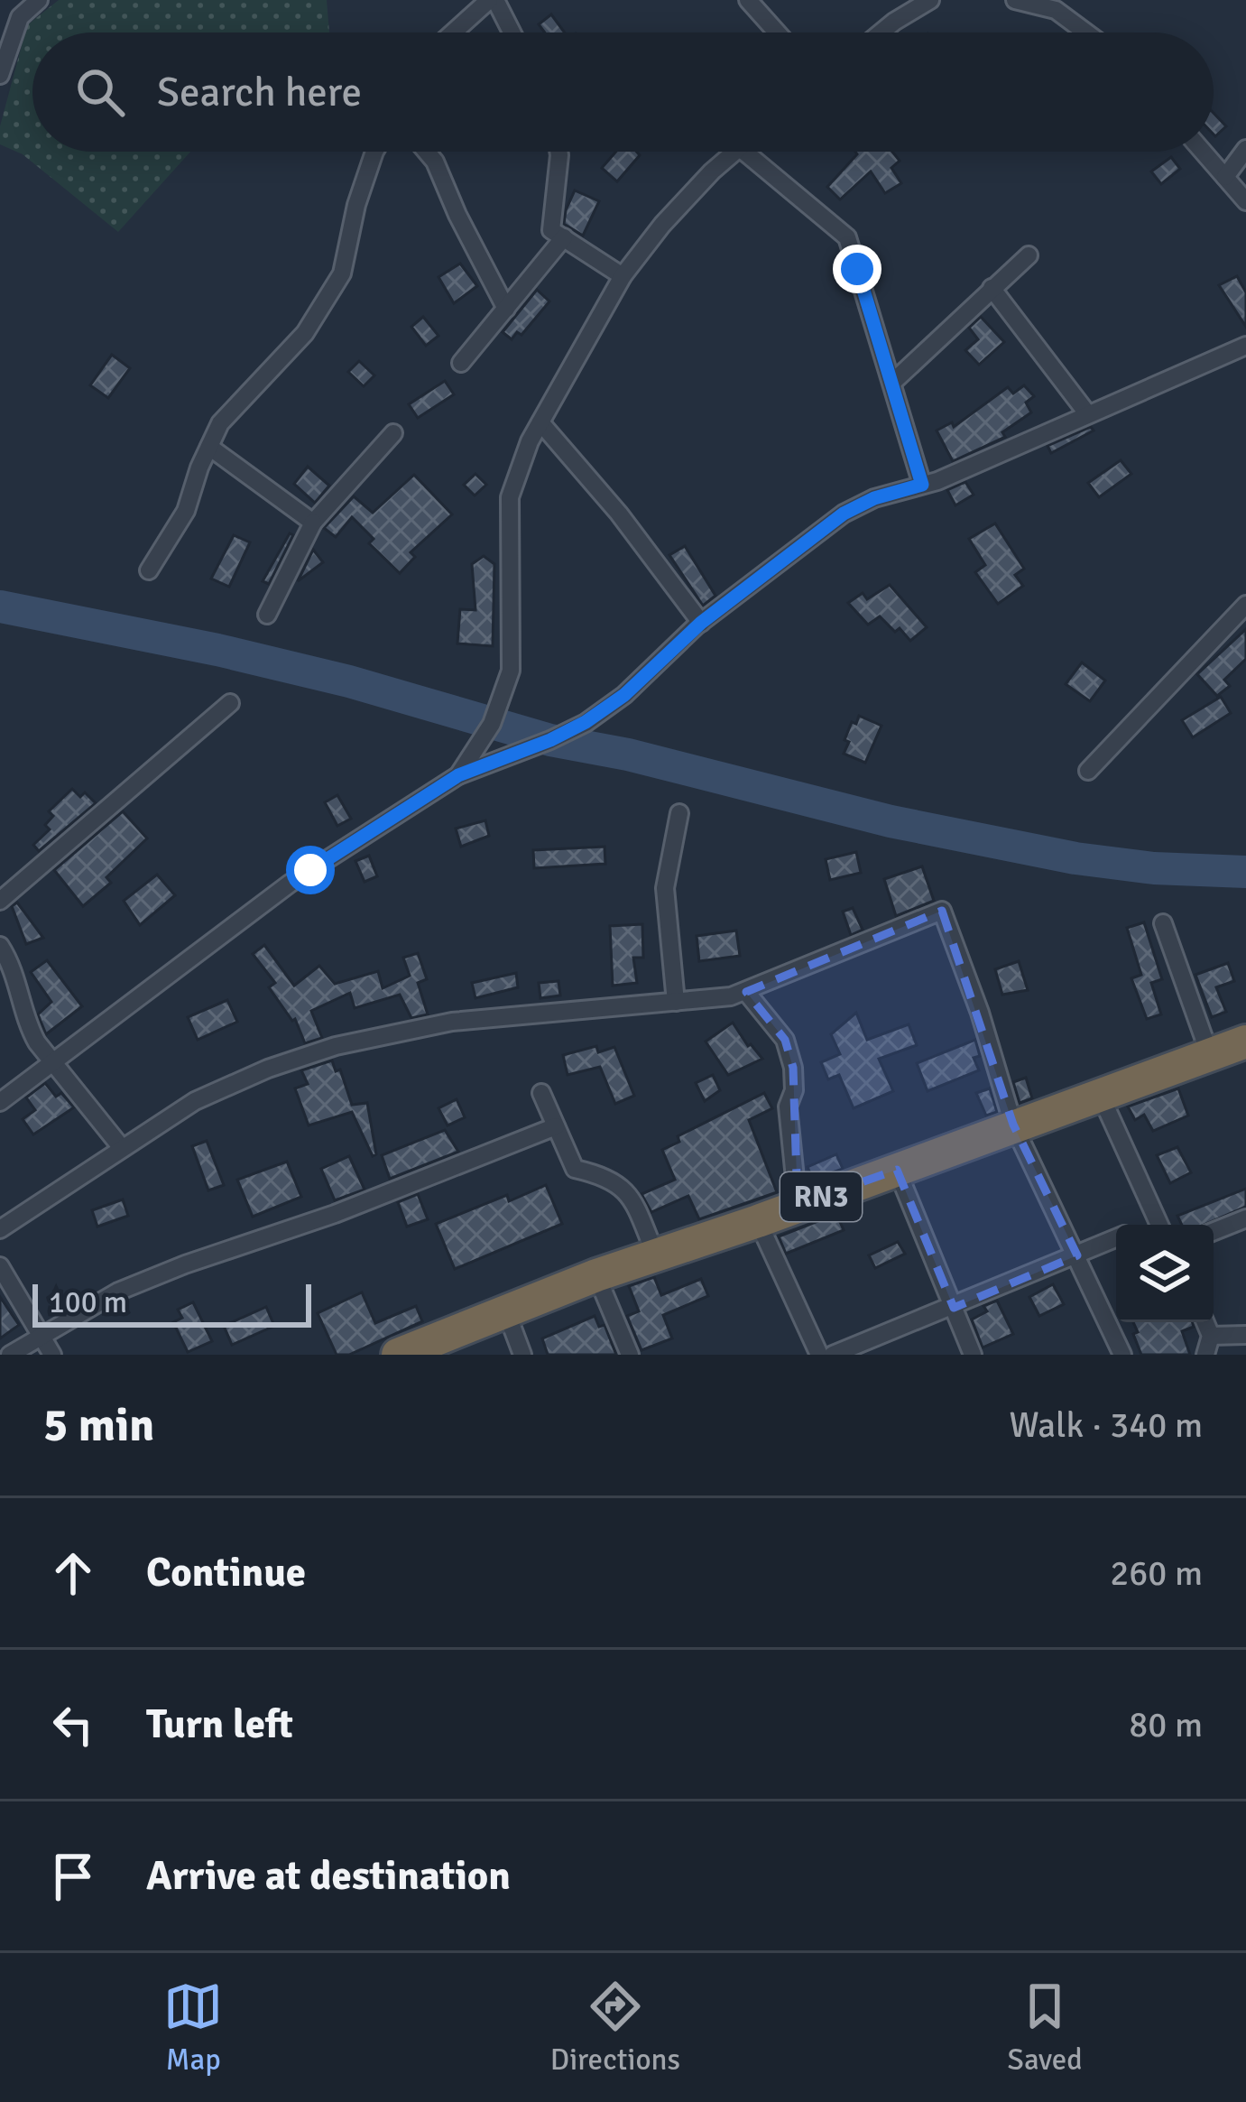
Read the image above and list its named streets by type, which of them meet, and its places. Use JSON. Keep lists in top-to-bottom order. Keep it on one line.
{"streets":{"highway":["RN3"]},"scale_bar":"100 m","page":{"search":"Search here","scale":"100 m","heading":["5 min","Walk · 340 m"],"list":[["Continue","260 m"],["Turn left","80 m"],"Arrive at destination"],"nav":["Map","Directions","Saved"]}}
